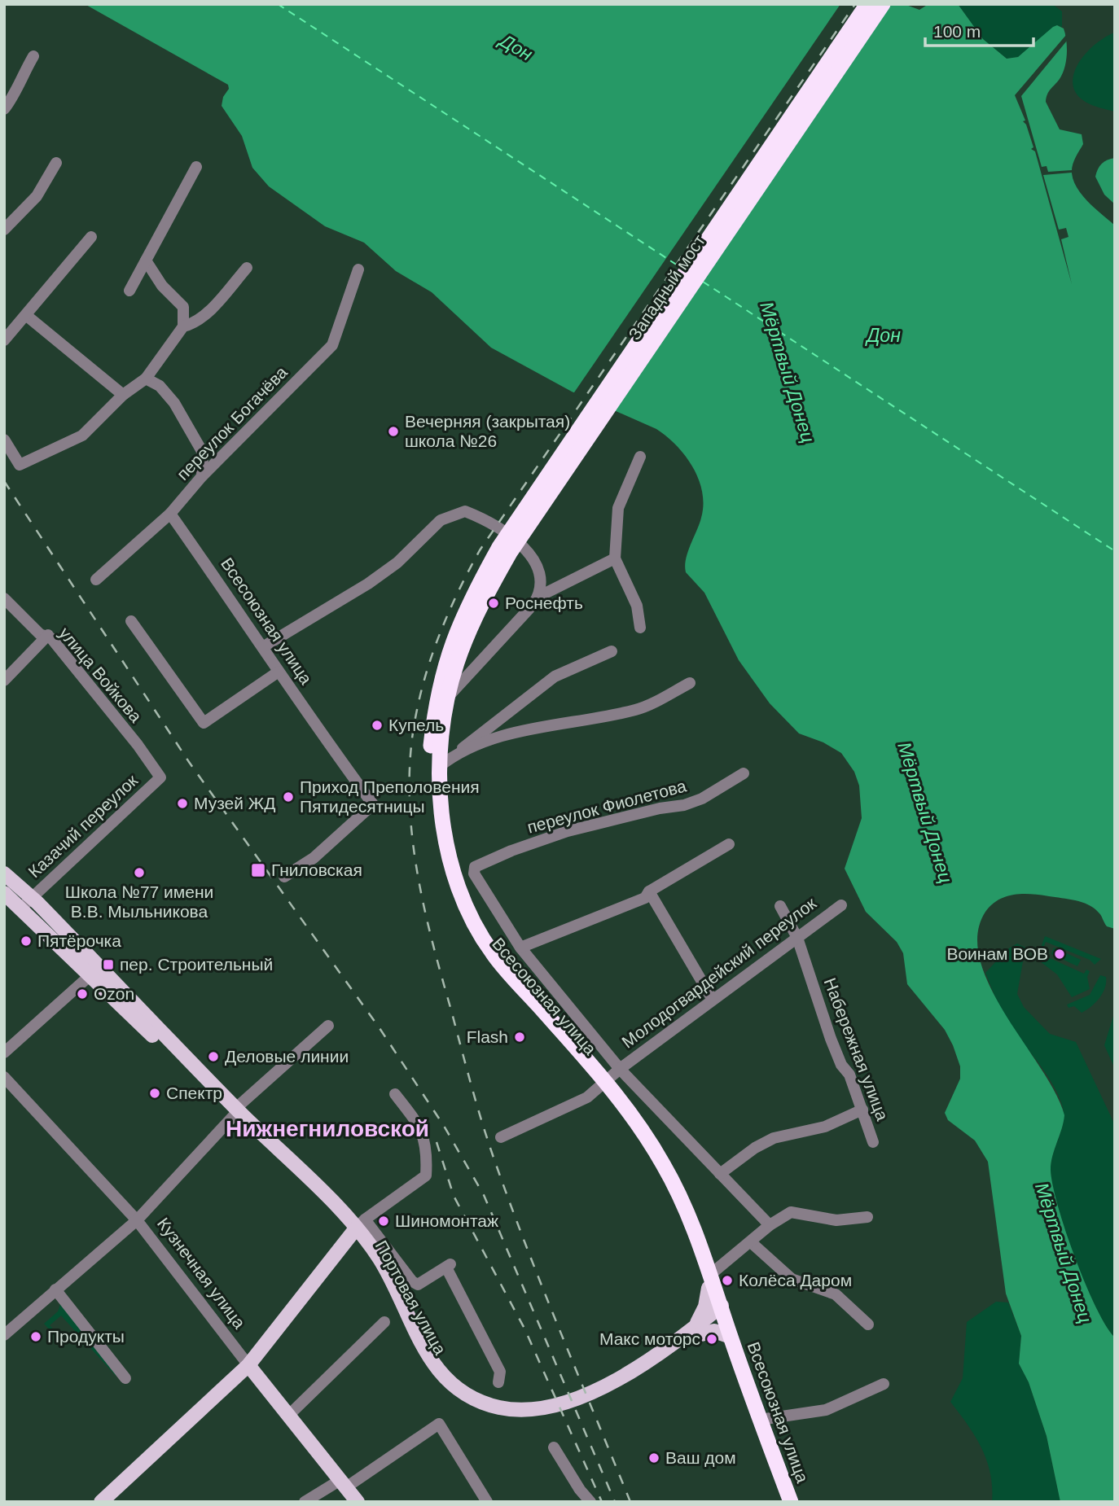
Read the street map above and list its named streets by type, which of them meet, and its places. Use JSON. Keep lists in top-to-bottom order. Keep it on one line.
{"streets":{"highway":["Западный мост","Всесоюзная улица"],"main road":["Кузнечная улица","Портовая улица"],"street":["переулок Богачёва","улица Войкова","переулок Фиолетова","Казачий переулок","Молодогвардейский переулок","Набережная улица"]},"crossings":[["Западный мост","Всесоюзная улица"],["переулок Богачёва","Всесоюзная улица"],["Всесоюзная улица","Молодогвардейский переулок"],["Всесоюзная улица","Портовая улица"],["улица Войкова","Казачий переулок"],["Казачий переулок","Портовая улица"],["Молодогвардейский переулок","Набережная улица"]],"districts":["Нижнегниловской"],"water":["Дон","Мёртвый Донец"],"places":{"other":["Вечерняя (закрытая) школа №26","Роснефть","Купель","Приход Преполовения Пятидесятницы","Музей ЖД","Школа №77 имени В.В. Мыльникова","Пятёрочка","Воинам ВОВ","Ozon","Flash","Деловые линии","Спектр","Шиномонтаж","Колёса Даром","Продукты","Макс моторс","Ваш дом"],"transit":["Гниловская","пер. Строительный"]},"scale_bar":"100 m"}
